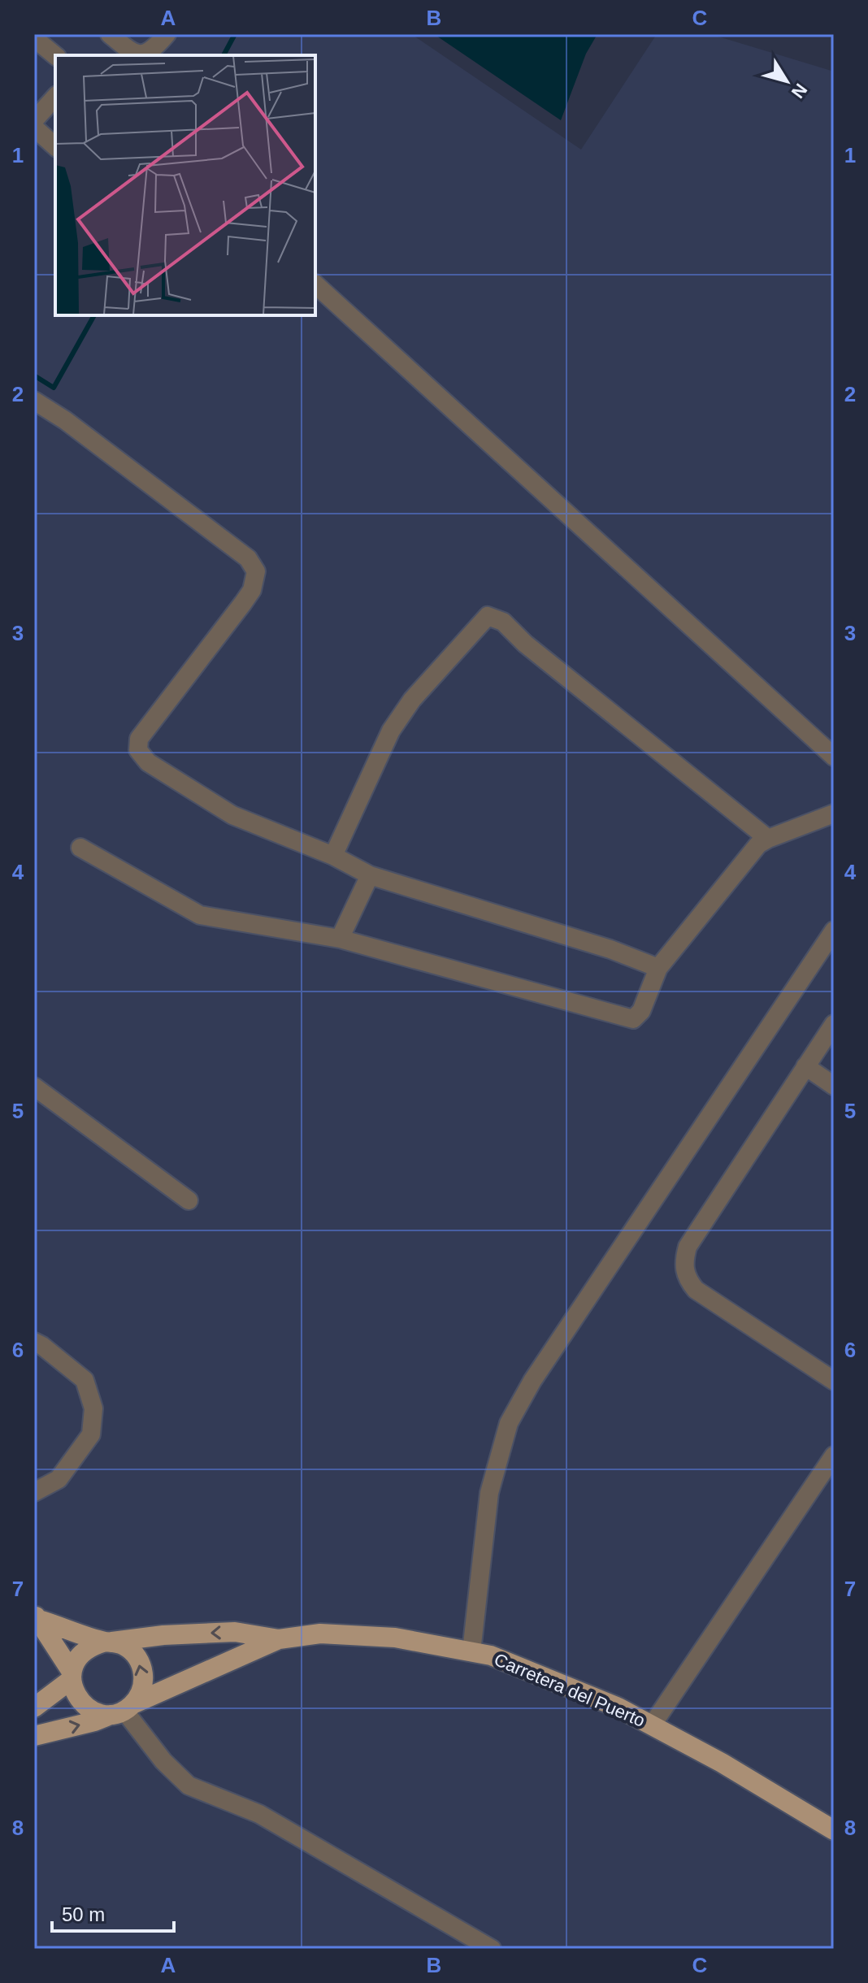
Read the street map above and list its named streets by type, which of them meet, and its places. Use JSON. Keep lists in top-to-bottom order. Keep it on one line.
{"streets":{"main road":["Carretera del Puerto"]},"scale_bar":"50 m","north":"bottom right","grid":{"columns":["A","B","C"],"rows":["1","2","3","4","5","6","7","8"]}}
